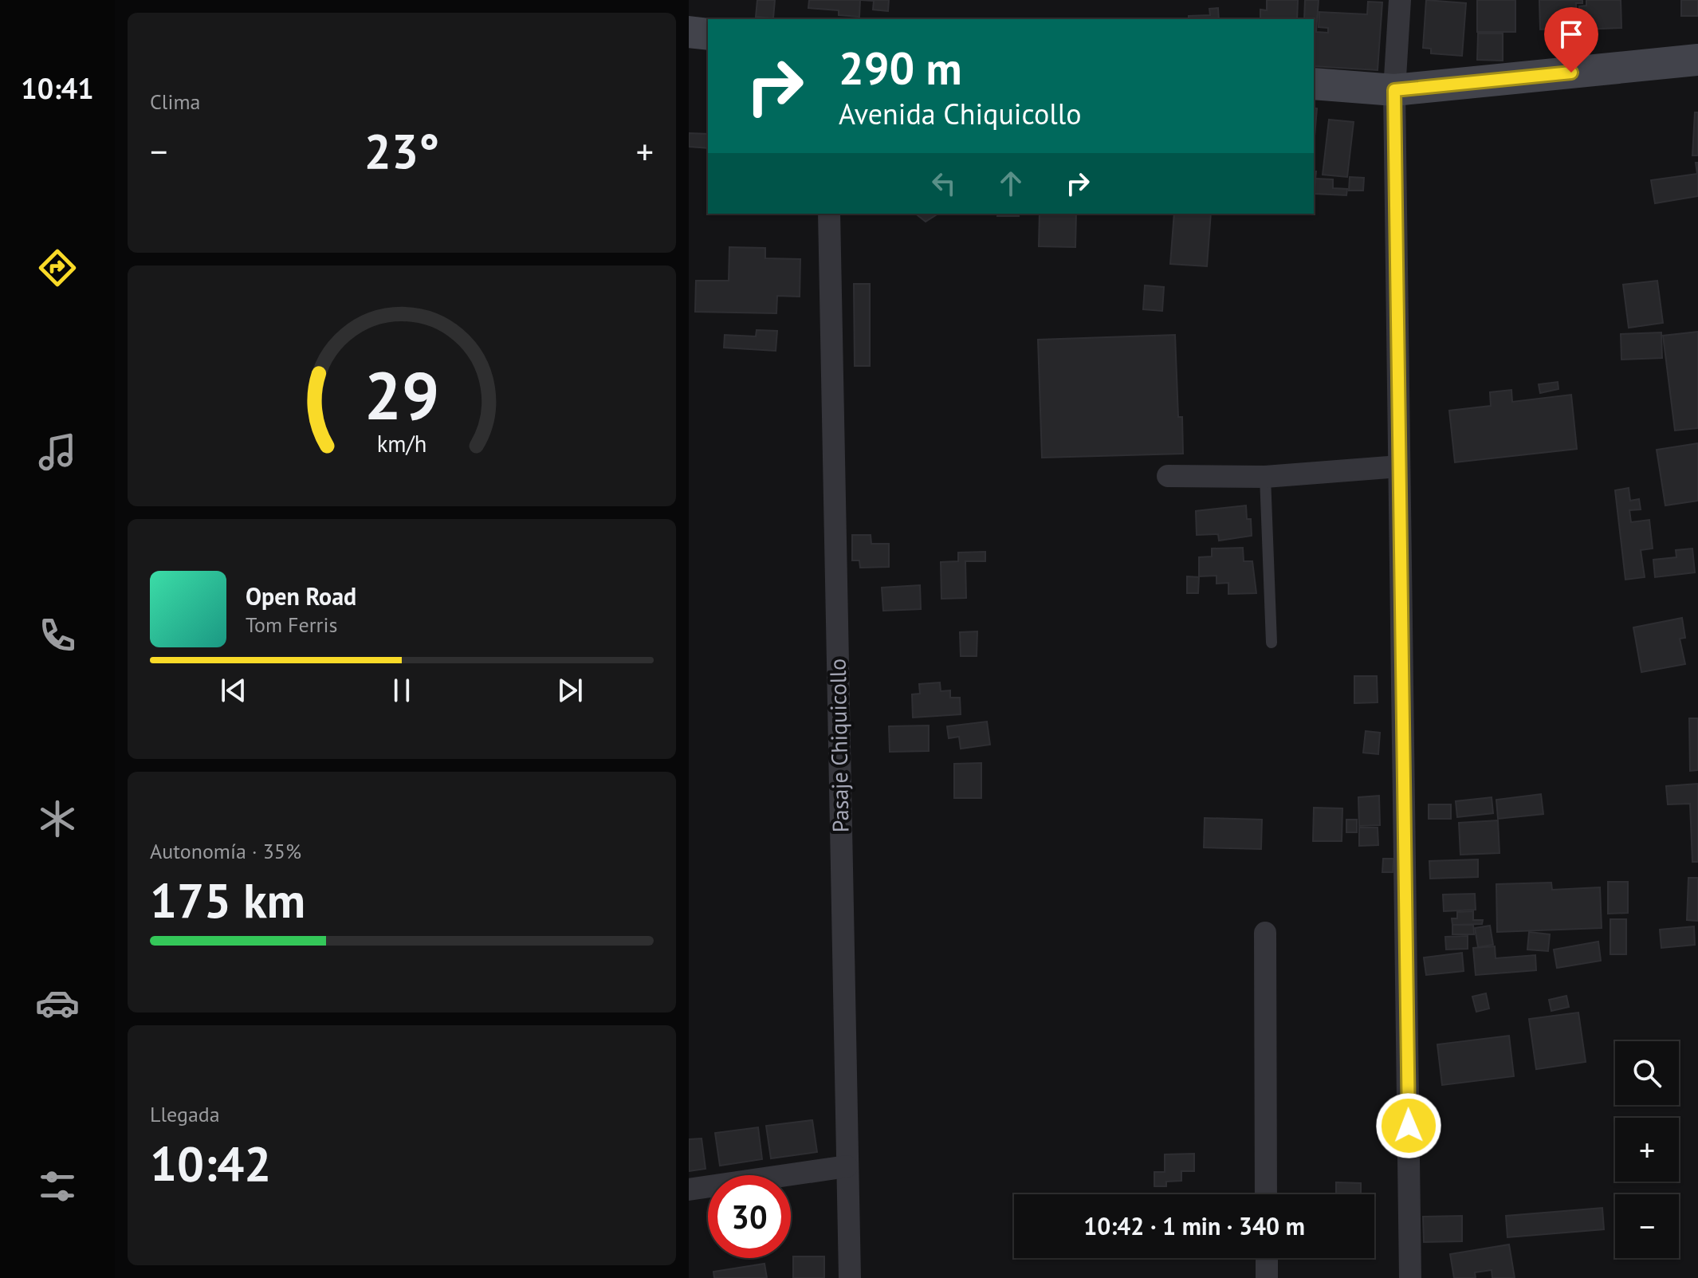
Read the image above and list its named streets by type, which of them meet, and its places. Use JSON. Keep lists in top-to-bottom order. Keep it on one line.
{"streets":{"street":["Pasaje Chiquicollo"]},"page":{"tabs":"10:41","tile":["Clima",["Autonomía · 35%","175 km"],["Llegada","10:42"]],"turn":["290 m","Avenida Chiquicollo"],"heat":["−","23°","+"],"song":["Open Road","Tom Ferris"],"map_buttons":["+","−"],"limit":"30","trip":"10:42 · 1 min · 340 m","gauge":["29","km/h"]}}
